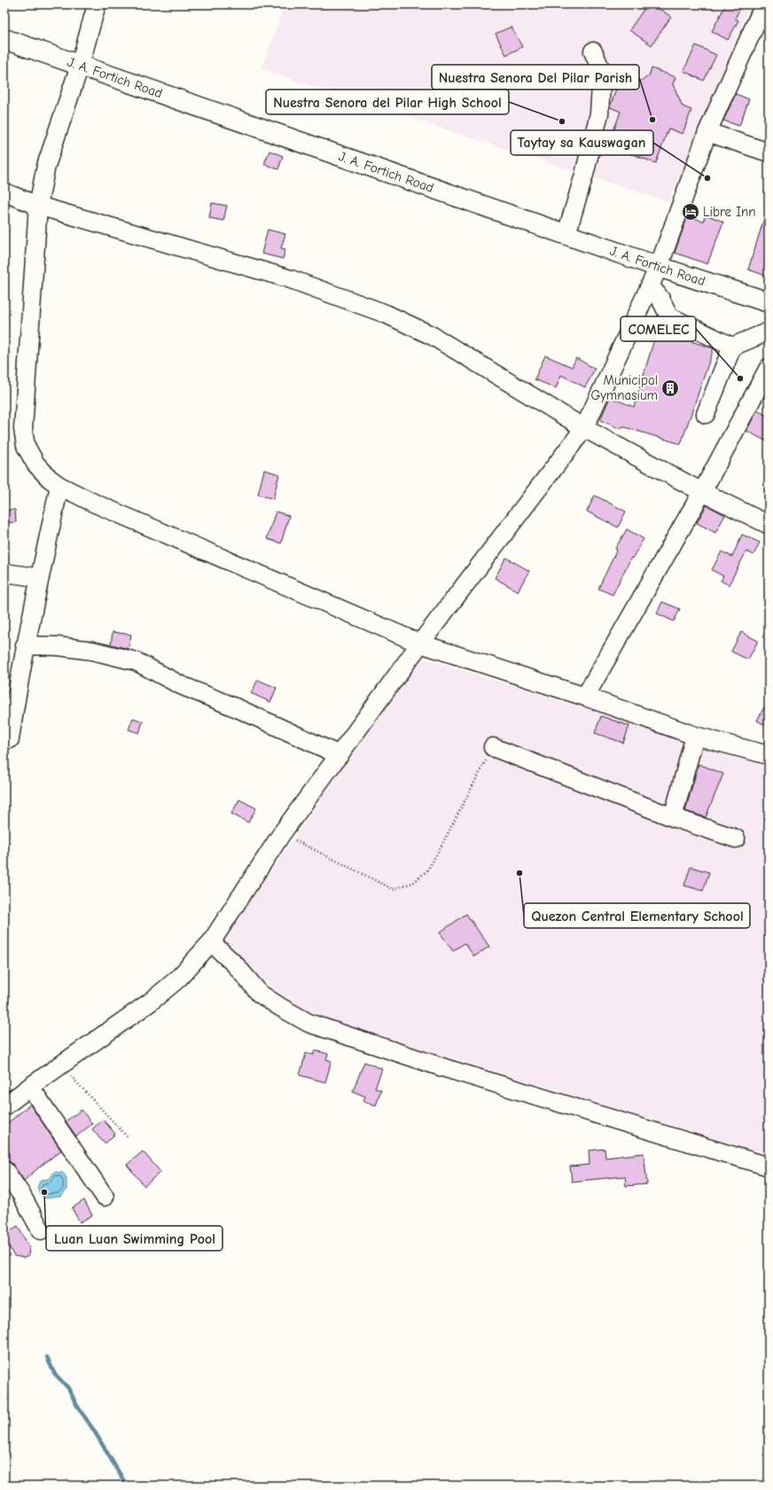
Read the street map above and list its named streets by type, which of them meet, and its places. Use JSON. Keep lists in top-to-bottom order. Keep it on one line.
{"streets":{"highway":["J. A. Fortich Road"]},"places":{"other":["Nuestra Senora Del Pilar Parish","Nuestra Senora del Pilar High School","Taytay sa Kauswagan","COMELEC","Quezon Central Elementary School","Luan Luan Swimming Pool"],"hotel":["Libre Inn"],"building":["Municipal Gymnasium"]}}
